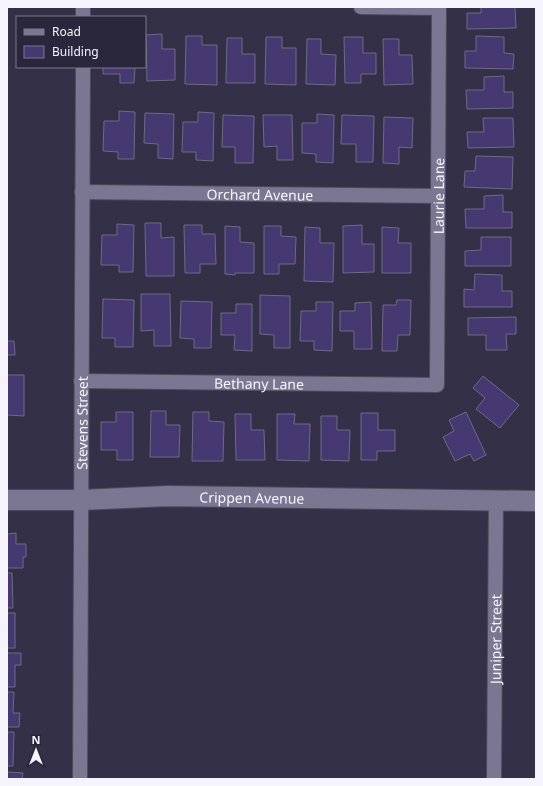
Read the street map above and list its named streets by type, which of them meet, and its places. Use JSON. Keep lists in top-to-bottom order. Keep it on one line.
{"streets":{"main road":["Crippen Avenue"],"street":["Orchard Avenue","Laurie Lane","Bethany Lane","Stevens Street","Juniper Street"]},"crossings":[["Orchard Avenue","Laurie Lane"],["Orchard Avenue","Stevens Street"],["Laurie Lane","Bethany Lane"],["Bethany Lane","Stevens Street"],["Stevens Street","Crippen Avenue"],["Crippen Avenue","Juniper Street"]],"legend":["Road","Building"],"north":"top"}
